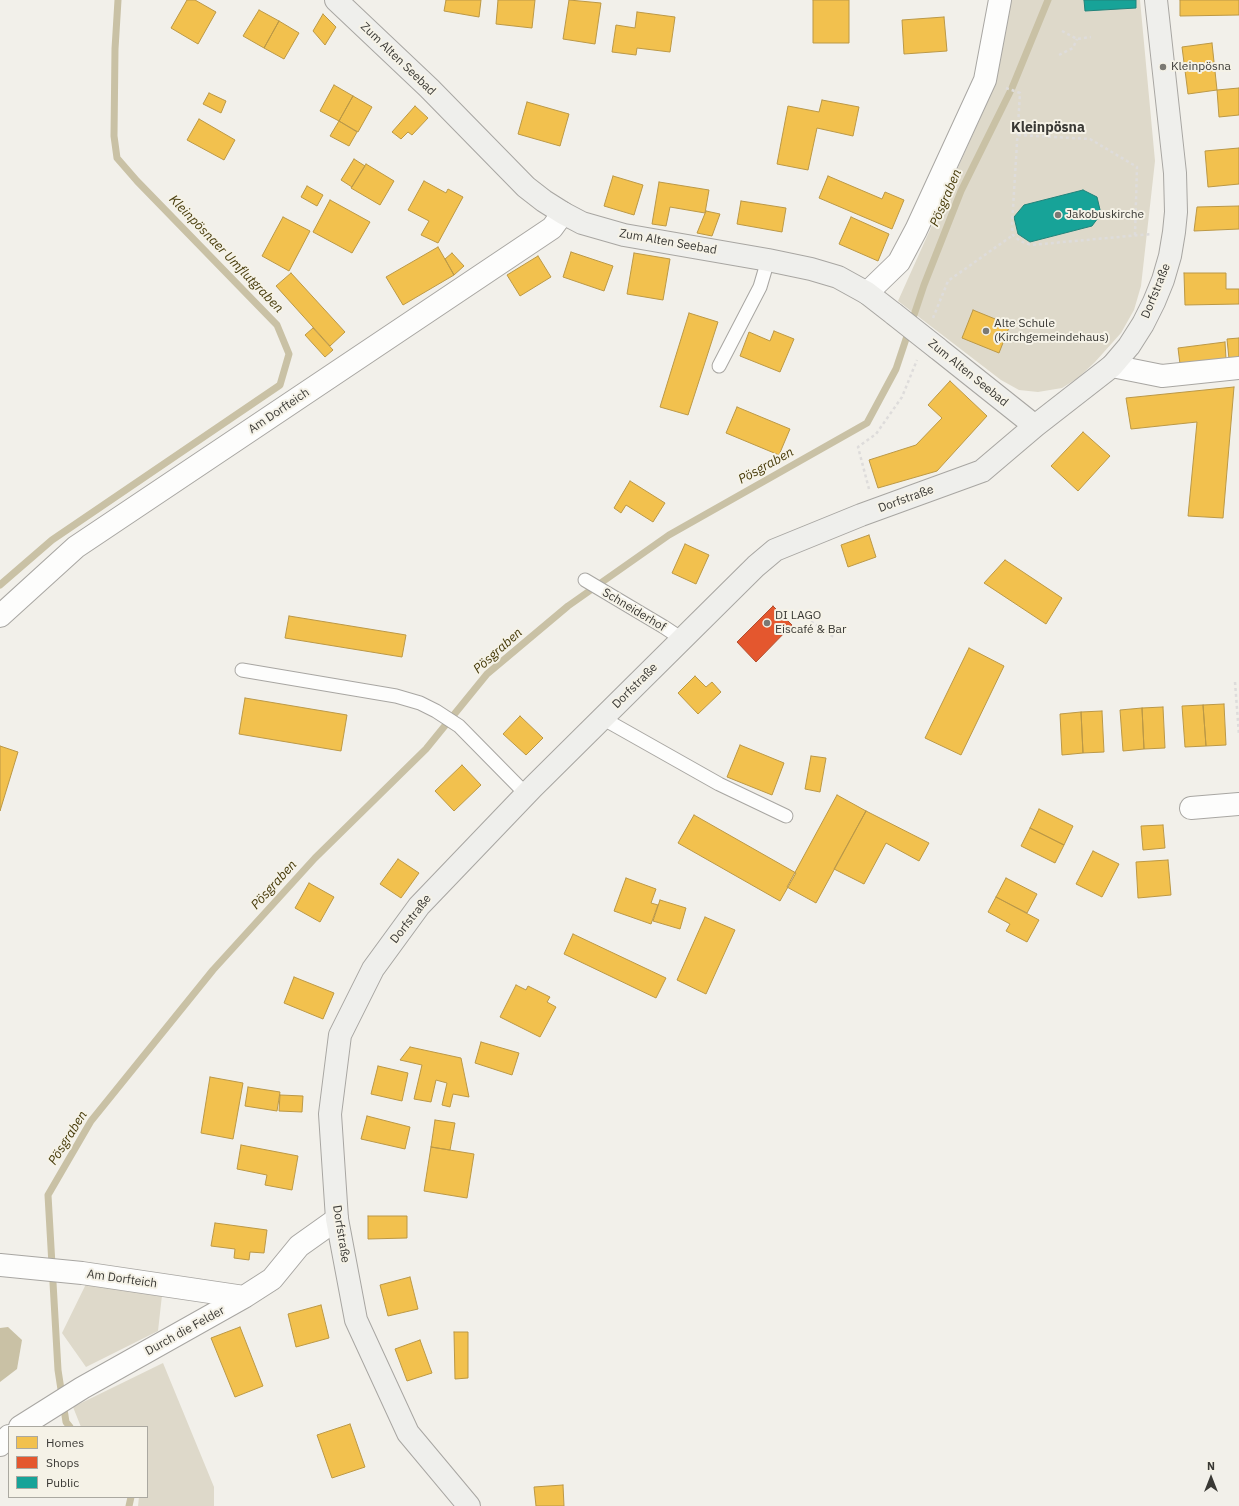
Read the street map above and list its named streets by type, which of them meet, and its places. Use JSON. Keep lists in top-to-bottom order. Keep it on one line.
{"streets":{"street":["Zum Alten Seebad","Dorfstraße","Am Dorfteich","Durch die Felder"],"lane":["Schneiderhof"]},"crossings":[["Zum Alten Seebad","Dorfstraße"],["Zum Alten Seebad","Am Dorfteich"],["Dorfstraße","Schneiderhof"],["Dorfstraße","Durch die Felder"],["Am Dorfteich","Durch die Felder"]],"districts":["Kleinpösna"],"water":["Pösgraben","Kleinpösnaer Umflutgraben"],"places":["Kleinpösna","Jakobuskirche","Alte Schule (Kirchgemeindehaus)","DI LAGO Eiscafé & Bar"],"legend":["Homes","Shops","Public"],"north":"top"}
